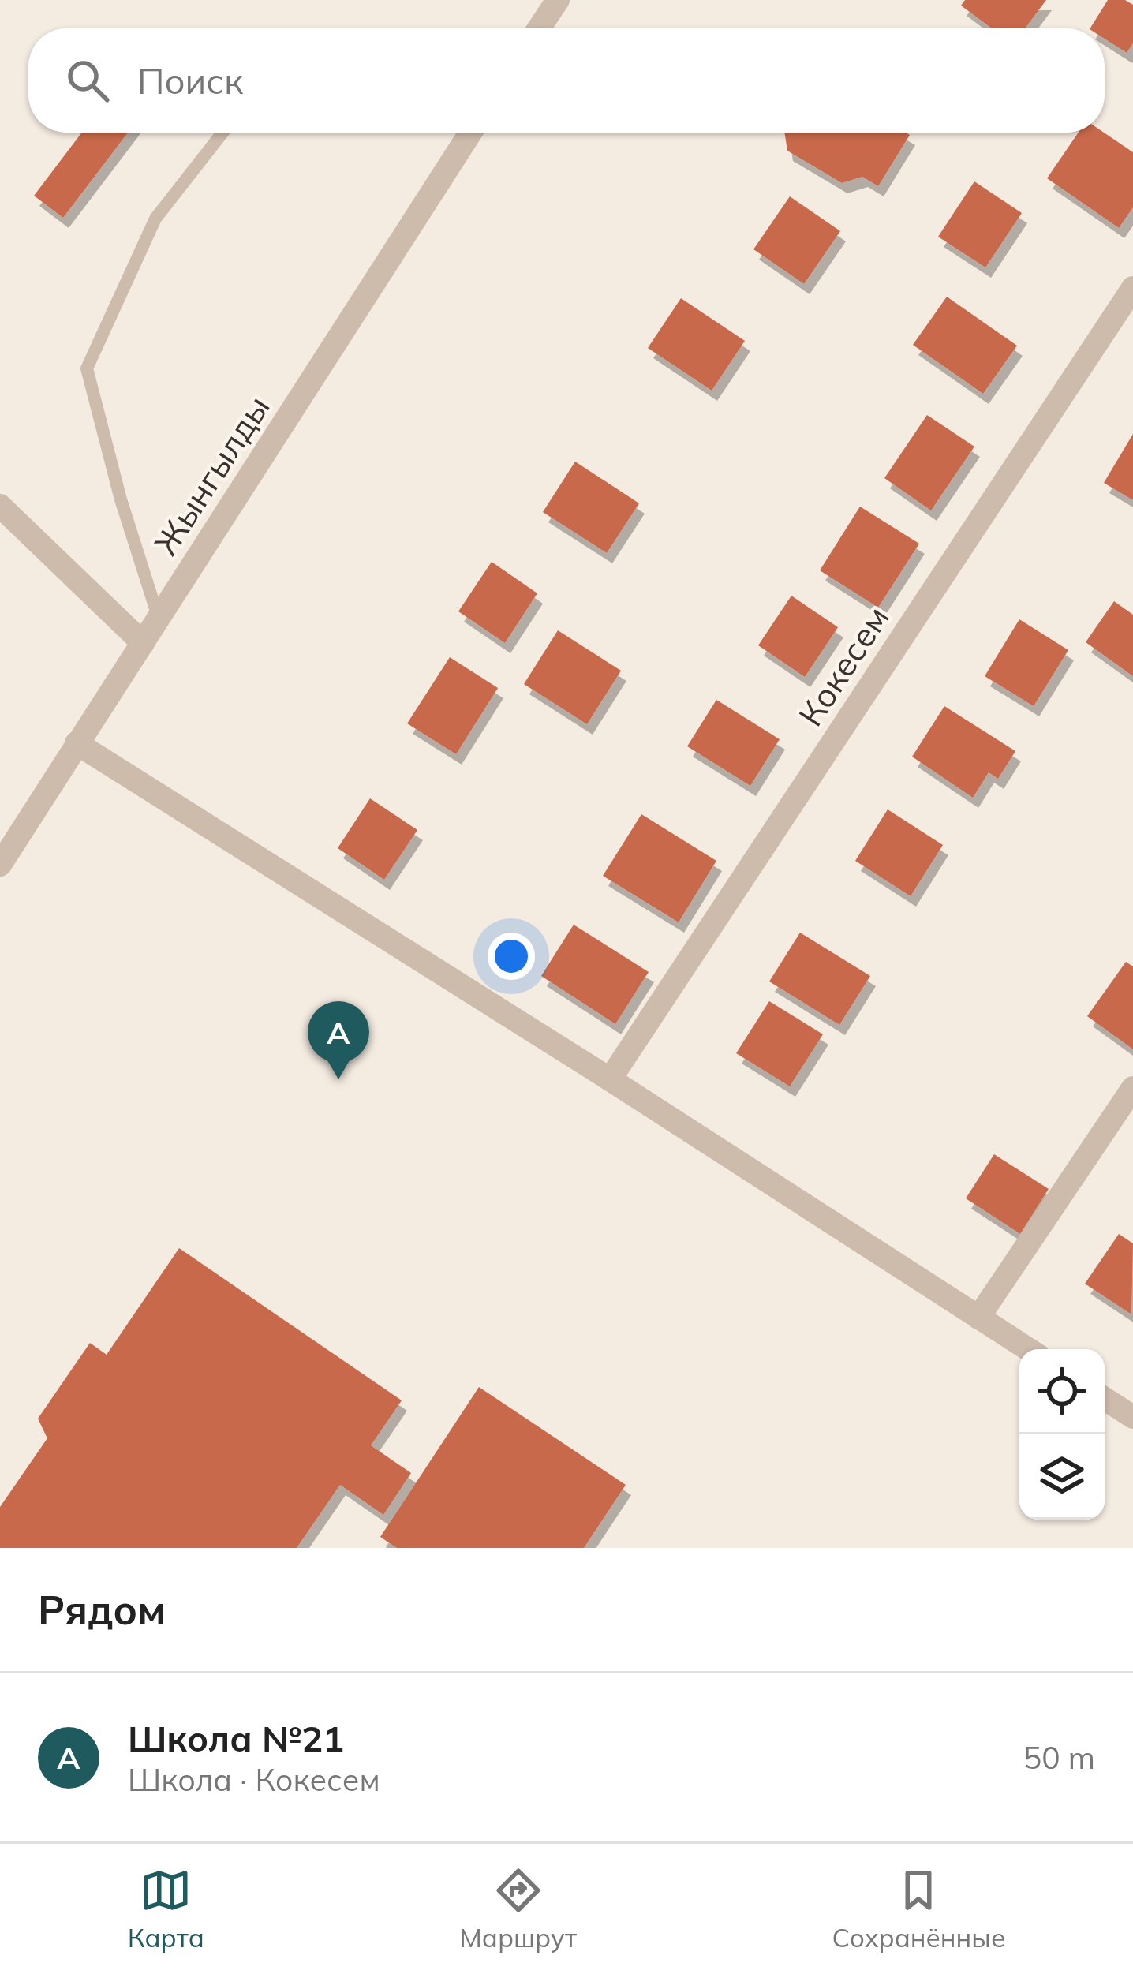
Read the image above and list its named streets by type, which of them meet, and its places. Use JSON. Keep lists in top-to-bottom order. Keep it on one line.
{"streets":{"street":["Жынгылды","Кокесем"]},"page":{"search":"Поиск","pins":"A","heading":"Рядом","list":[{"mark":"A","name":"Школа №21","note":"Школа · Кокесем","value":"50 m"}],"nav":["Карта","Маршрут","Сохранённые"]}}
